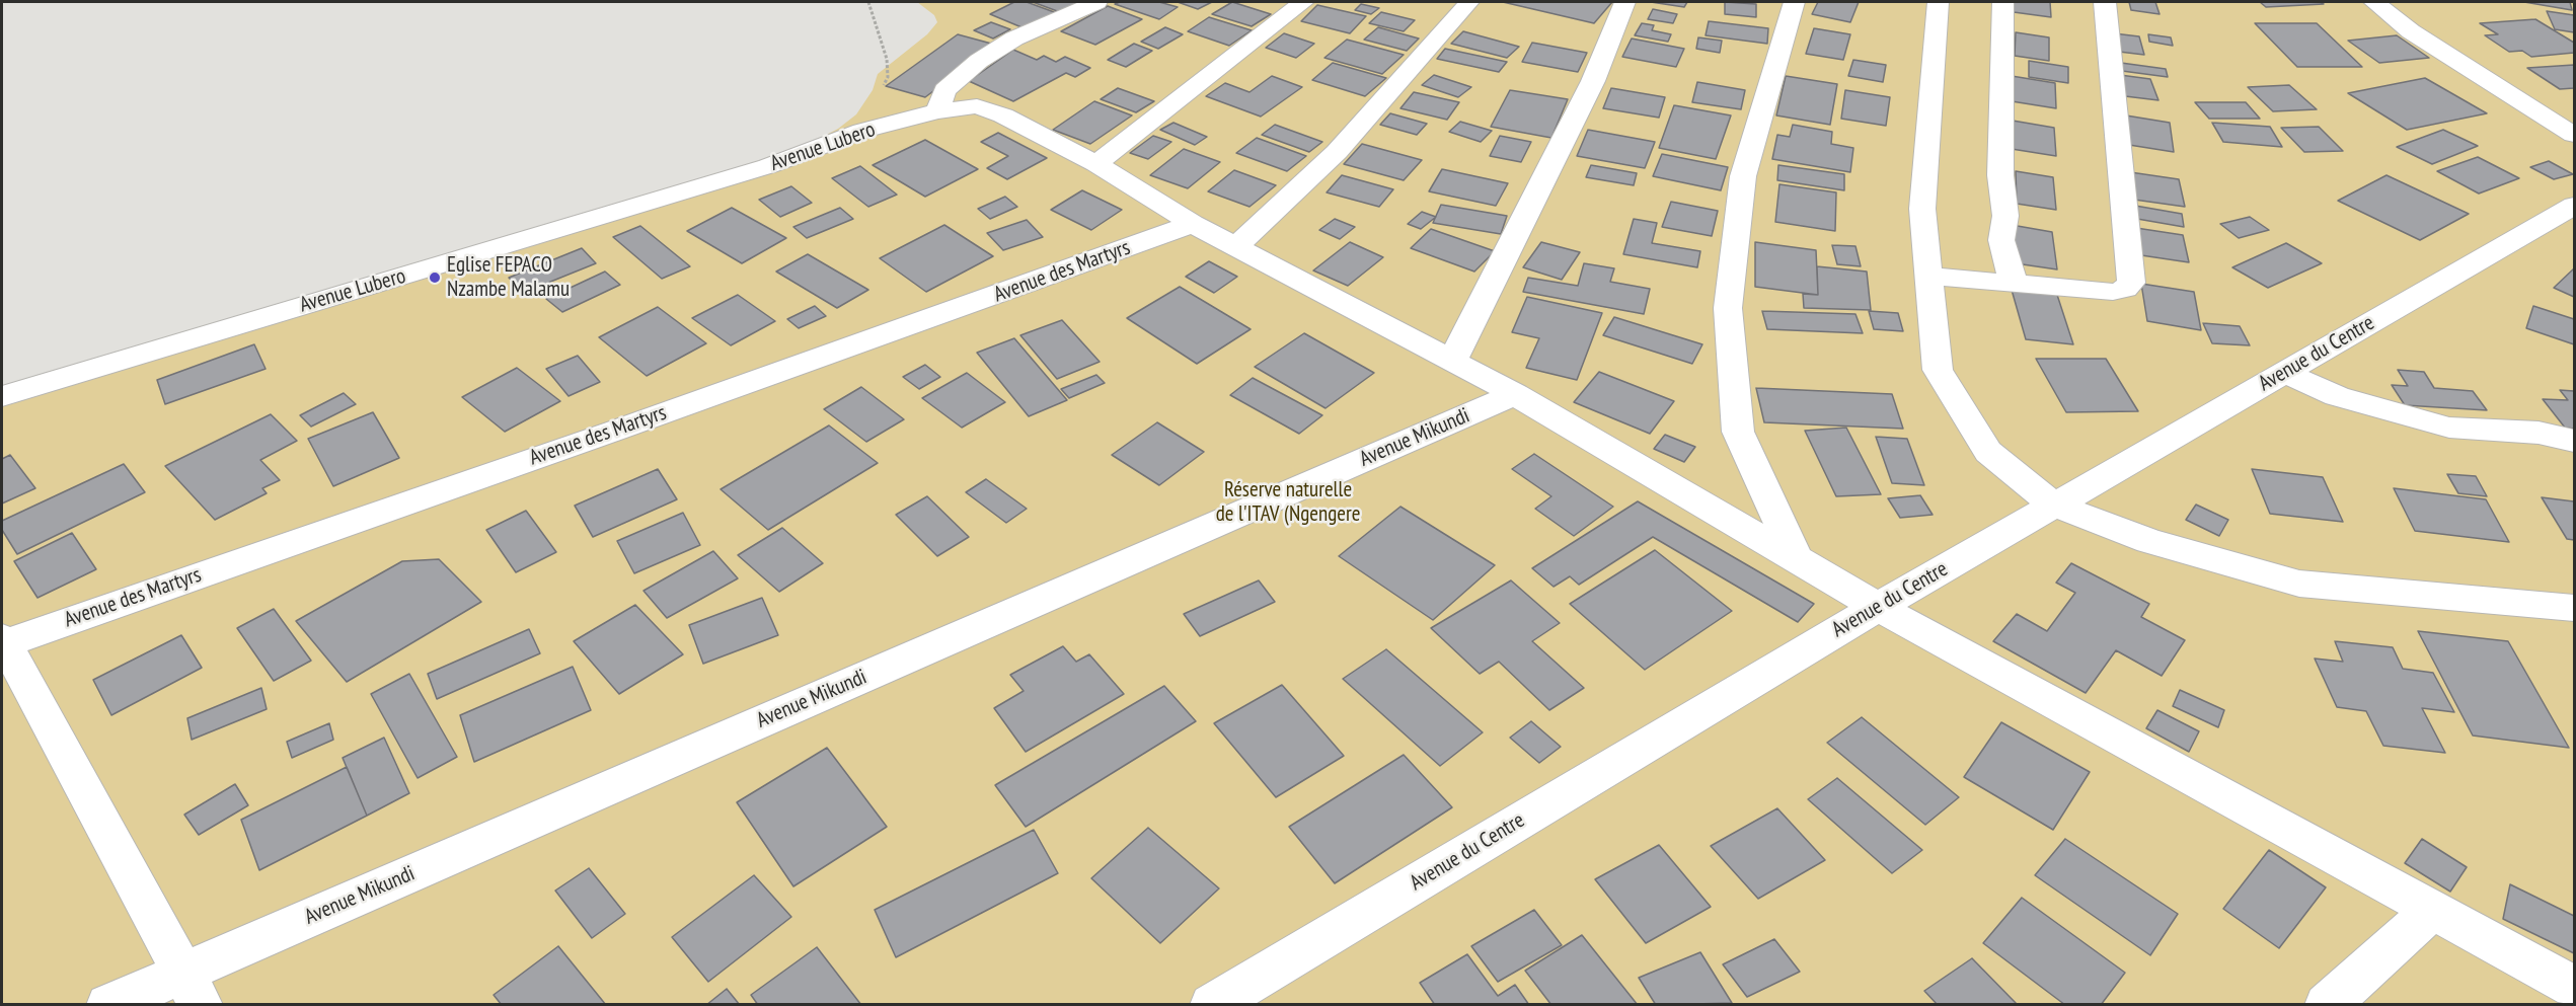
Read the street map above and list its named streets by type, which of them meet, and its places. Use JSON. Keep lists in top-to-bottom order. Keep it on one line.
{"streets":{"street":["Avenue Lubero","Avenue des Martyrs","Avenue du Centre","Avenue Mikundi"]},"crossings":[["Avenue Lubero","Avenue des Martyrs"],["Avenue Lubero","Avenue du Centre"],["Avenue Lubero","Avenue Mikundi"]],"parks":["Réserve naturelle de l'ITAV (Ngengere"],"places":["Eglise FEPACO Nzambe Malamu"]}
